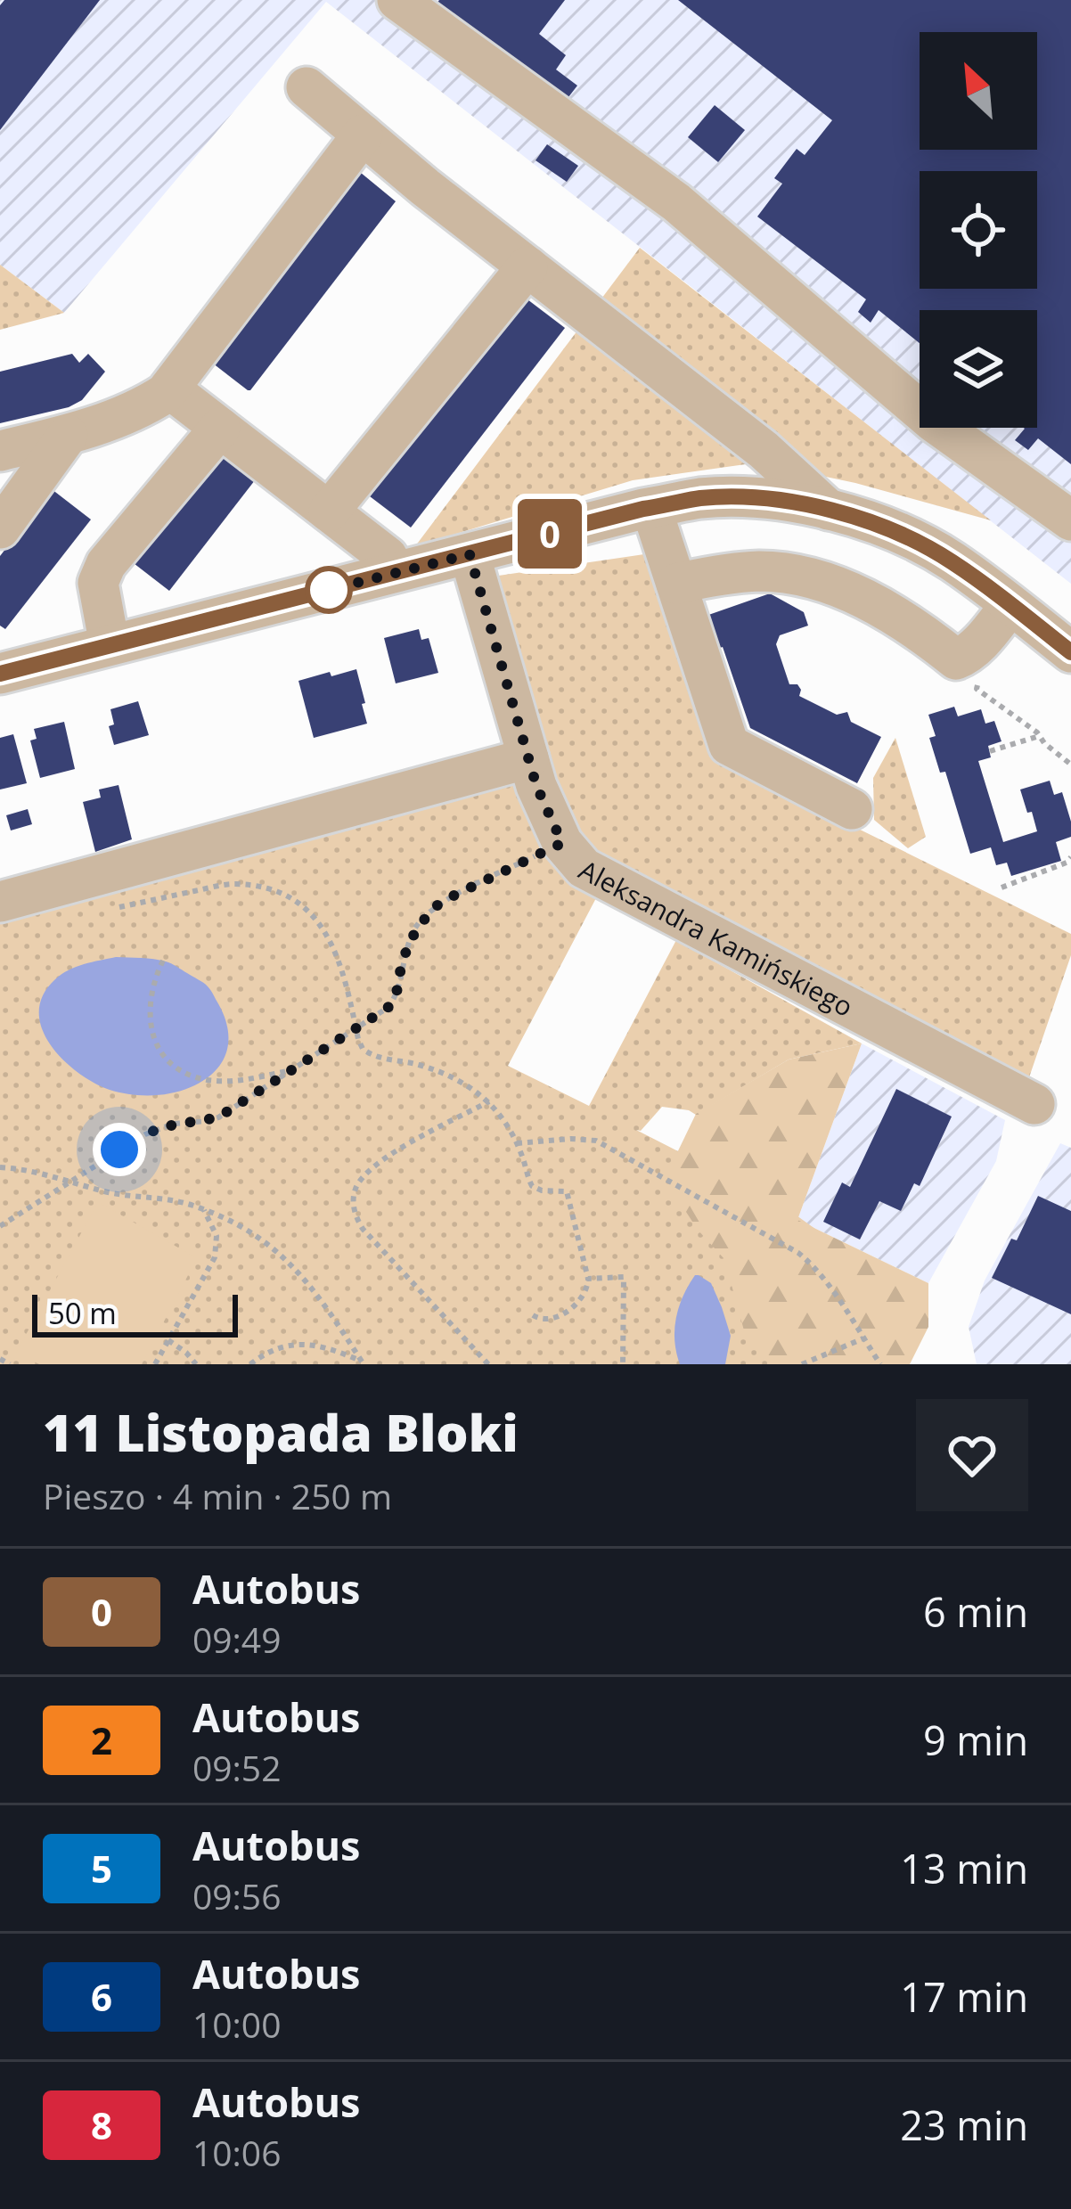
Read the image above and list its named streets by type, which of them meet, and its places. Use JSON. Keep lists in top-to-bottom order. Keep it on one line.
{"streets":{"street":["Aleksandra Kamińskiego"]},"lines":["bus line 0"],"scale_bar":"50 m","north":"top left","page":{"on_map":"0","scale":"50 m","heading":["11 Listopada Bloki","Pieszo · 4 min · 250 m"],"list":[{"mark":"0","name":"Autobus","note":"09:49","value":"6 min"},{"mark":"2","name":"Autobus","note":"09:52","value":"9 min"},{"mark":"5","name":"Autobus","note":"09:56","value":"13 min"},{"mark":"6","name":"Autobus","note":"10:00","value":"17 min"},{"mark":"8","name":"Autobus","note":"10:06","value":"23 min"}]}}
